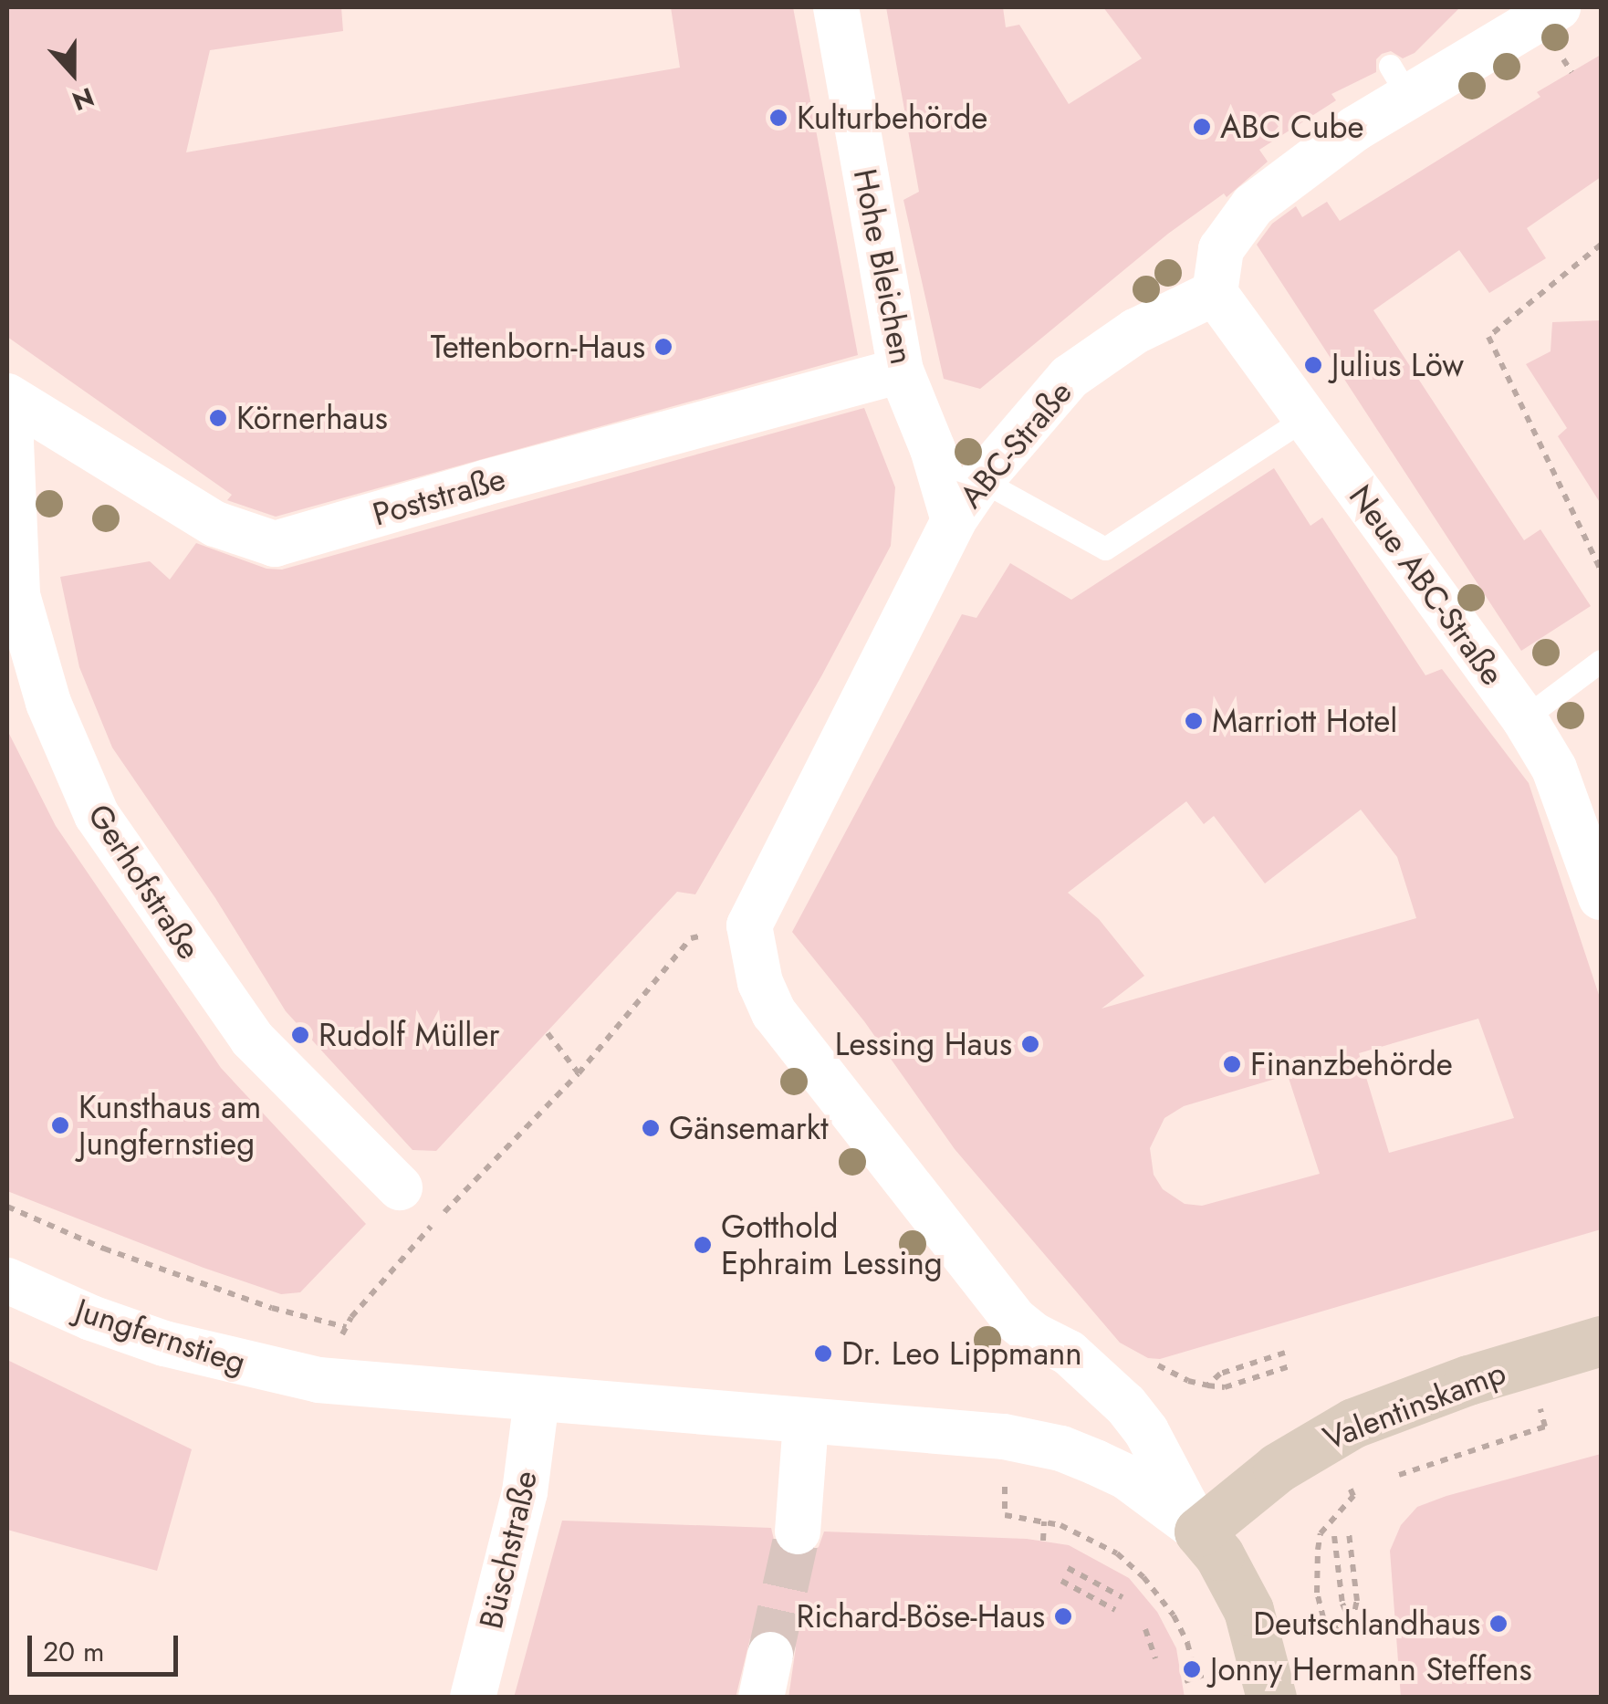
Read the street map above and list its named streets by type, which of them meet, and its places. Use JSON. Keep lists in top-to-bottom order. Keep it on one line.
{"streets":{"street":["Hohe Bleichen","ABC-Straße","Poststraße","Neue ABC-Straße","Gerhofstraße","Jungfernstieg","Valentinskamp","Büschstraße"]},"crossings":[["Hohe Bleichen","ABC-Straße"],["Hohe Bleichen","Poststraße"],["ABC-Straße","Neue ABC-Straße"],["Poststraße","Gerhofstraße"],["Jungfernstieg","Büschstraße"]],"places":["Kulturbehörde","ABC Cube","Tettenborn-Haus","Julius Löw","Körnerhaus","Marriott Hotel","Rudolf Müller","Lessing Haus","Finanzbehörde","Kunsthaus am Jungfernstieg","Gänsemarkt","Gotthold Ephraim Lessing","Dr. Leo Lippmann","Richard-Böse-Haus","Deutschlandhaus","Jonny Hermann Steffens"],"scale_bar":"20 m","north":"bottom"}
